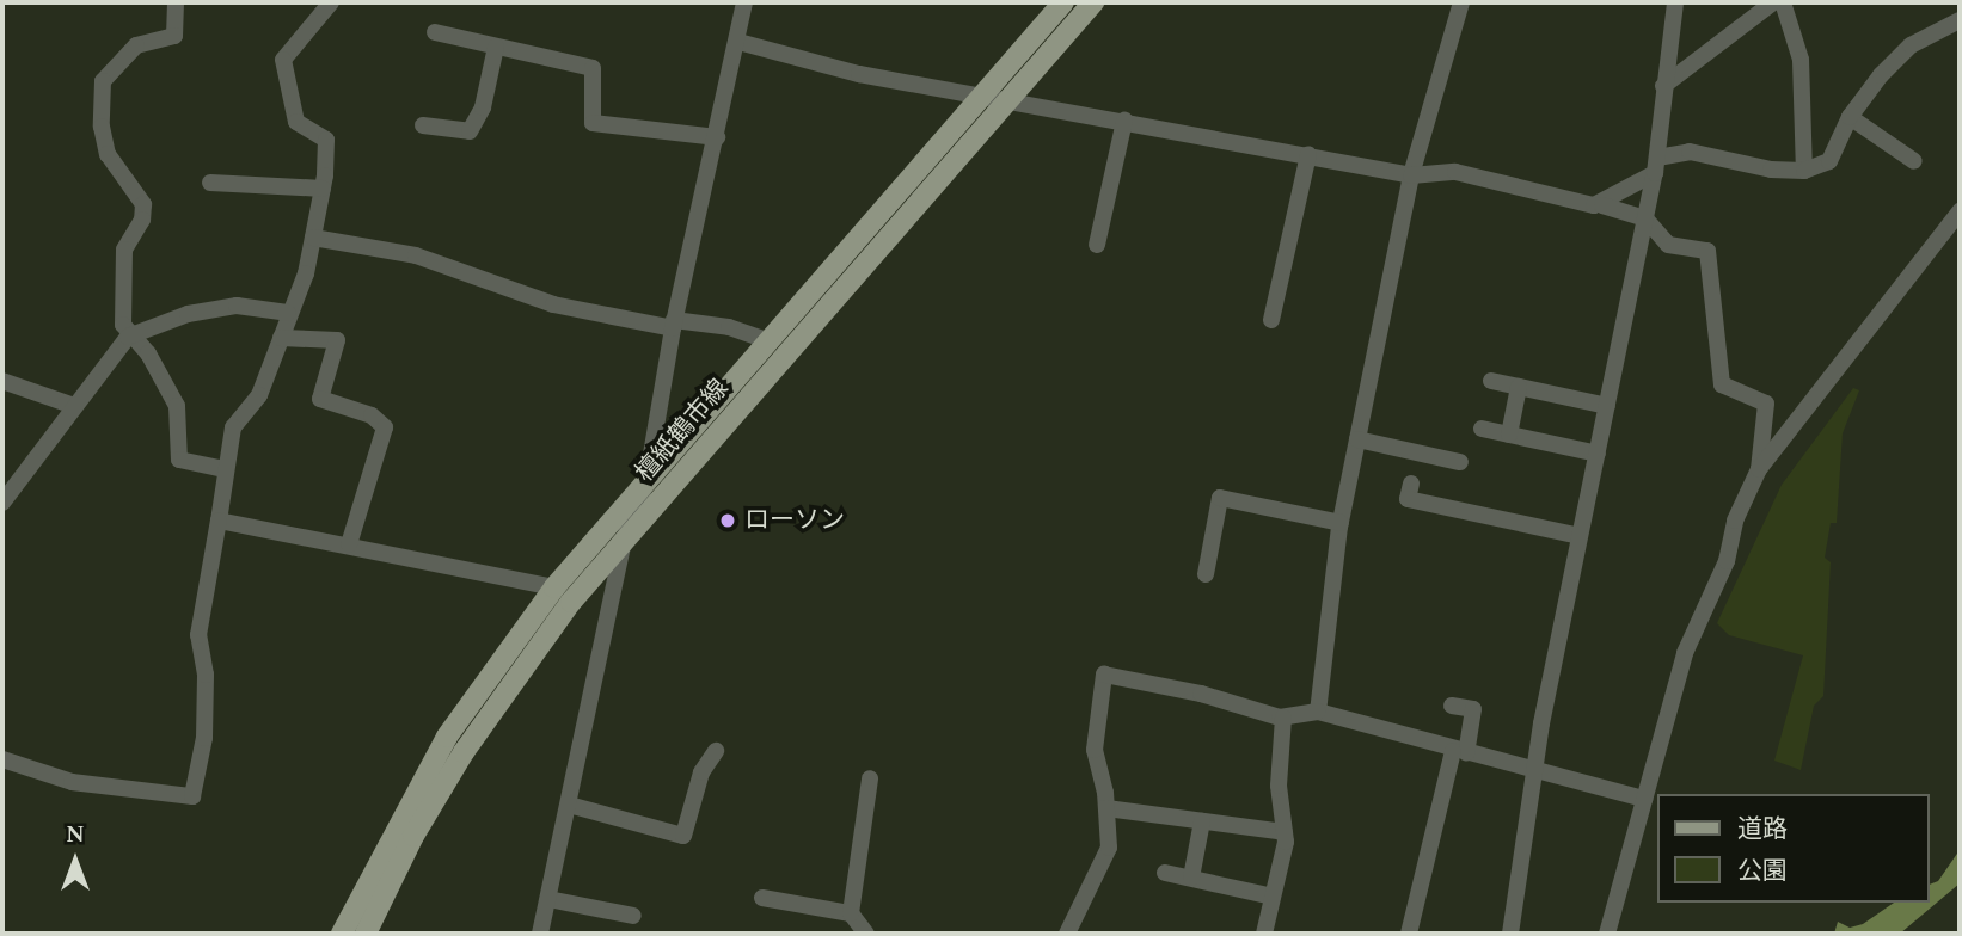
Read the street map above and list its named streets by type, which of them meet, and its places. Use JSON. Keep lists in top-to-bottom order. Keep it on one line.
{"streets":{"main road":["檀紙鶴市線"]},"places":["ローソン"],"legend":["道路","公園"],"north":"top"}
